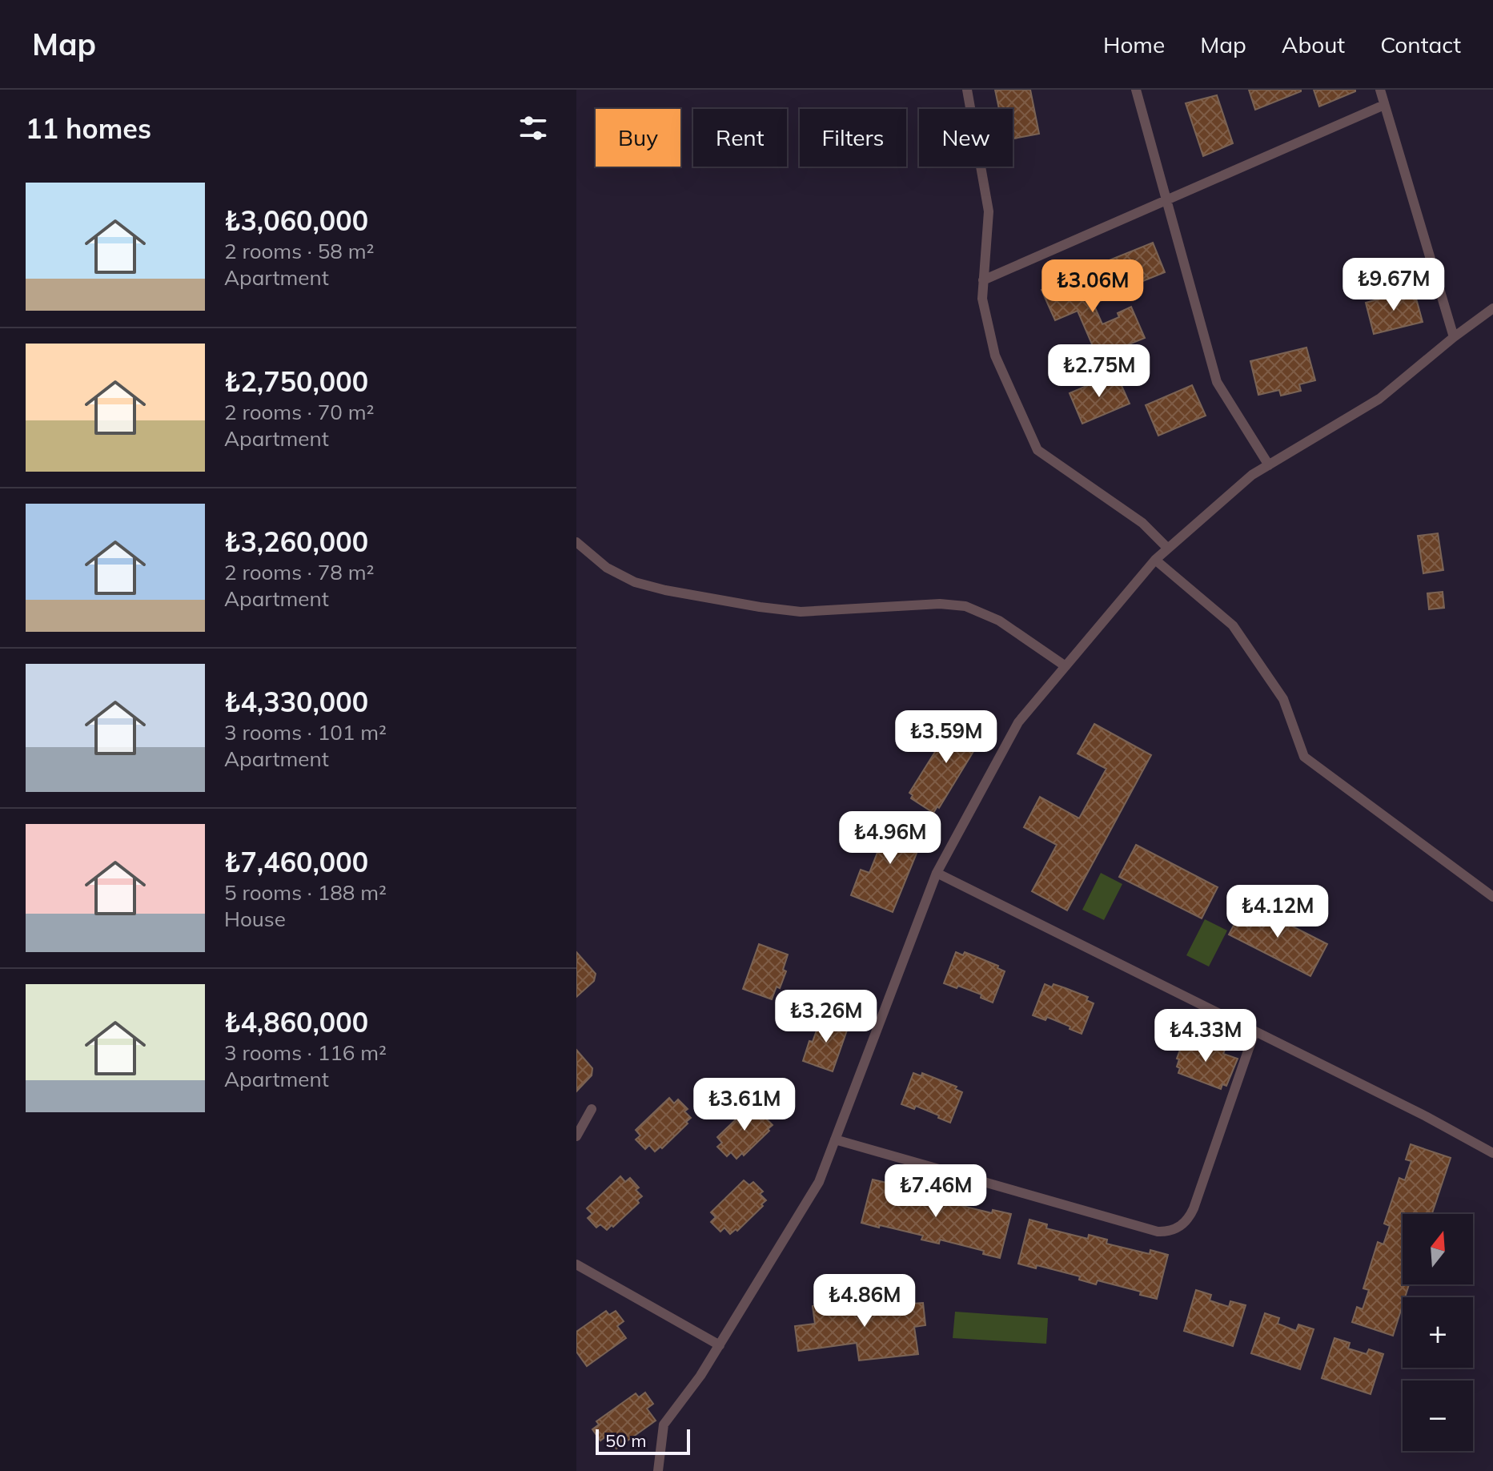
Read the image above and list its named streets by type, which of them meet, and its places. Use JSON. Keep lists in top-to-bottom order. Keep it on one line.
{"scale_bar":"50 m","north":"top","page":{"header":"Map","nav":["Home","Map","About","Contact"],"heading":"11 homes","chip":["Buy","Rent","Filters","New"],"list":[{"name":"₺3,060,000","note":"2 rooms · 58 m² · Apartment"},{"name":"₺2,750,000","note":"2 rooms · 70 m² · Apartment"},{"name":"₺3,260,000","note":"2 rooms · 78 m² · Apartment"},{"name":"₺4,330,000","note":"3 rooms · 101 m² · Apartment"},{"name":"₺7,460,000","note":"5 rooms · 188 m² · House"},{"name":"₺4,860,000","note":"3 rooms · 116 m² · Apartment"}],"price":["₺9.67M","₺3.06M","₺2.75M","₺3.59M","₺4.96M","₺4.12M","₺3.26M","₺4.33M","₺3.61M","₺7.46M","₺4.86M"],"map_buttons":["+","−"],"scale":"50 m"}}
